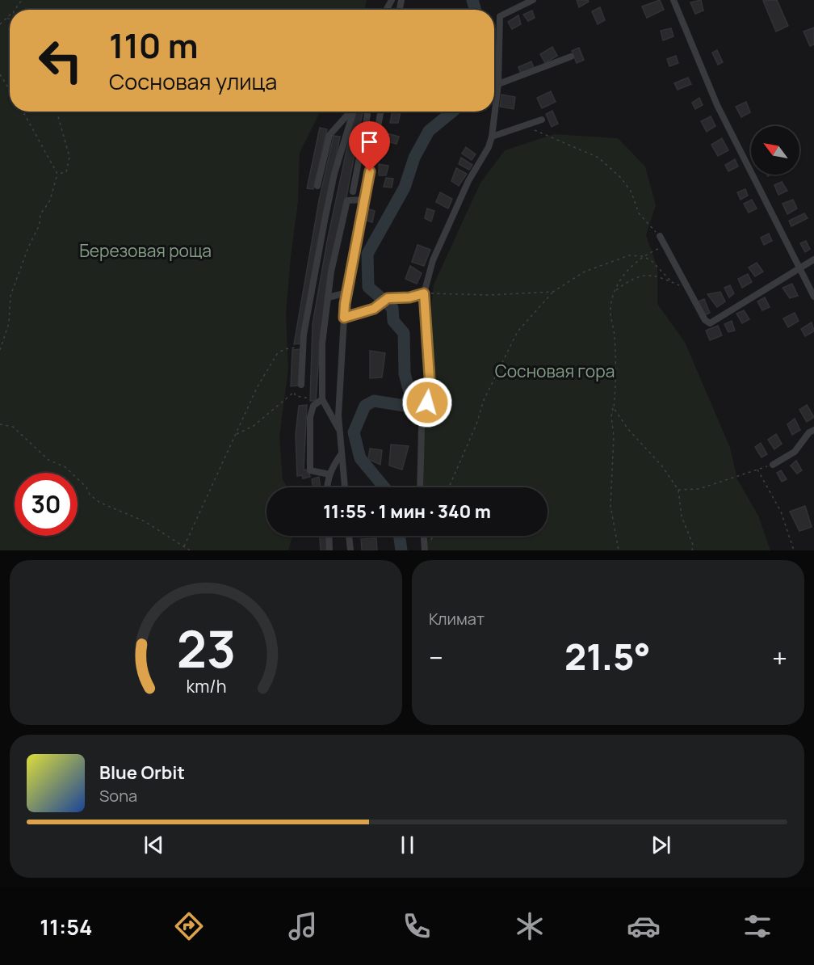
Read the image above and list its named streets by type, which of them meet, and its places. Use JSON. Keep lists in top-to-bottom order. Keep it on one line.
{"parks":["Березовая роща","Сосновая гора"],"north":"top left","page":{"turn":["110 m","Сосновая улица"],"limit":"30","trip":"11:55 · 1 мин · 340 m","tile":"Климат","heat":["−","21.5°","+"],"song":["Blue Orbit","Sona"],"tabs":"11:54","gauge":["23","km/h"]}}
